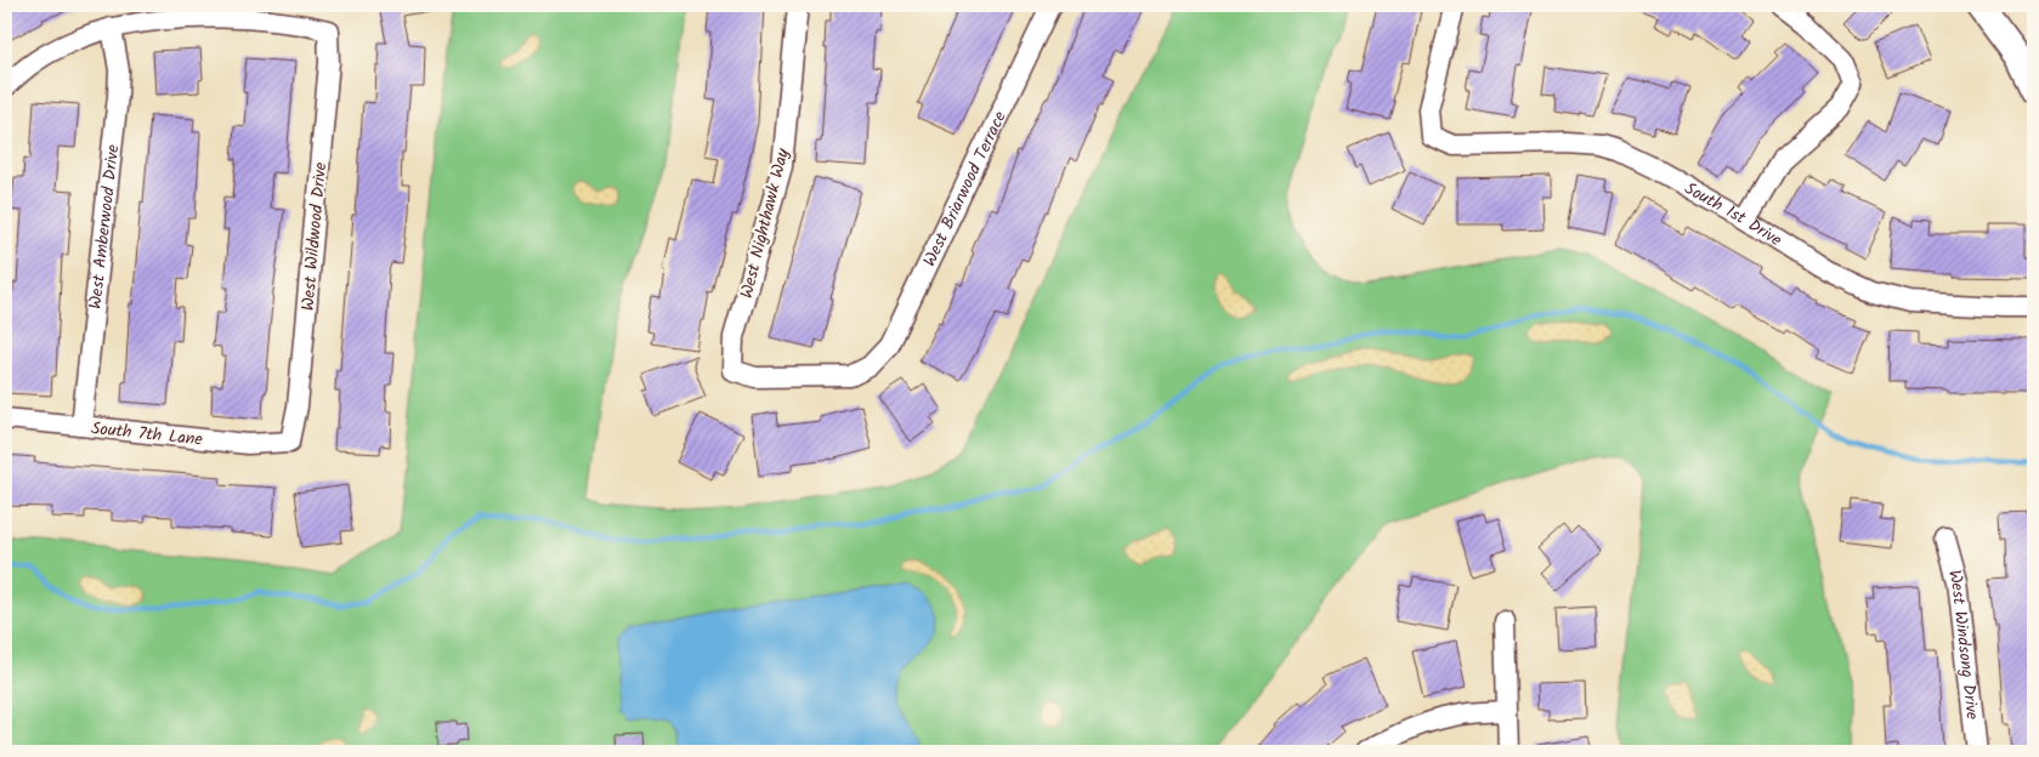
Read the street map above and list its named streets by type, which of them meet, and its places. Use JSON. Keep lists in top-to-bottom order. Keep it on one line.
{"streets":{"street":["West Briarwood Terrace","South 1st Drive","West Nighthawk Way","West Amberwood Drive","West Wildwood Drive","South 7th Lane","West Windsong Drive"]},"crossings":[["West Briarwood Terrace","West Nighthawk Way"],["West Amberwood Drive","West Wildwood Drive"],["West Amberwood Drive","South 7th Lane"],["West Wildwood Drive","South 7th Lane"]]}
